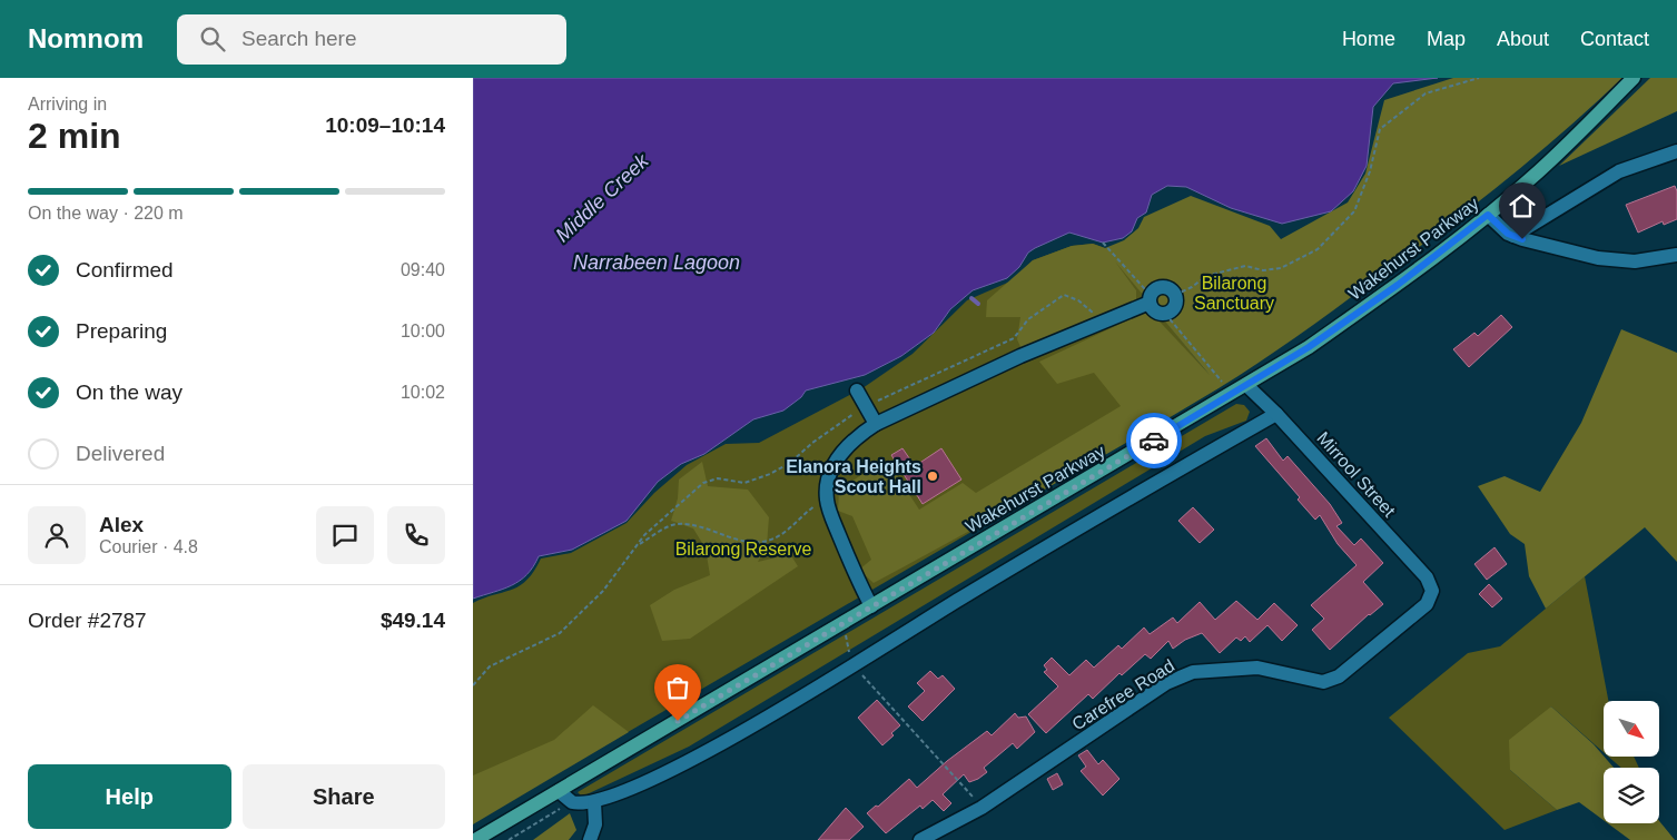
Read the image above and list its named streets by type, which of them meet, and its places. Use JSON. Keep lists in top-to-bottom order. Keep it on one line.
{"streets":{"main road":["Wakehurst Parkway"],"street":["Mirrool Street","Carefree Road"]},"crossings":[["Wakehurst Parkway","Mirrool Street"],["Mirrool Street","Carefree Road"]],"water":["Middle Creek","Narrabeen Lagoon"],"parks":["Bilarong Sanctuary","Bilarong Reserve"],"places":["Elanora Heights Scout Hall"],"north":"bottom right","page":{"header":"Nomnom","search":"Search here","nav":["Home","Map","About","Contact"],"heading":["2 min","Arriving in","10:09–10:14"],"panel":["Alex","Courier · 4.8","Order #2787","$49.14"],"bar":"On the way · 220 m","list":[["Confirmed","09:40"],["Preparing","10:00"],["On the way","10:02"],"Delivered"],"buttons":["Help","Share"]}}
